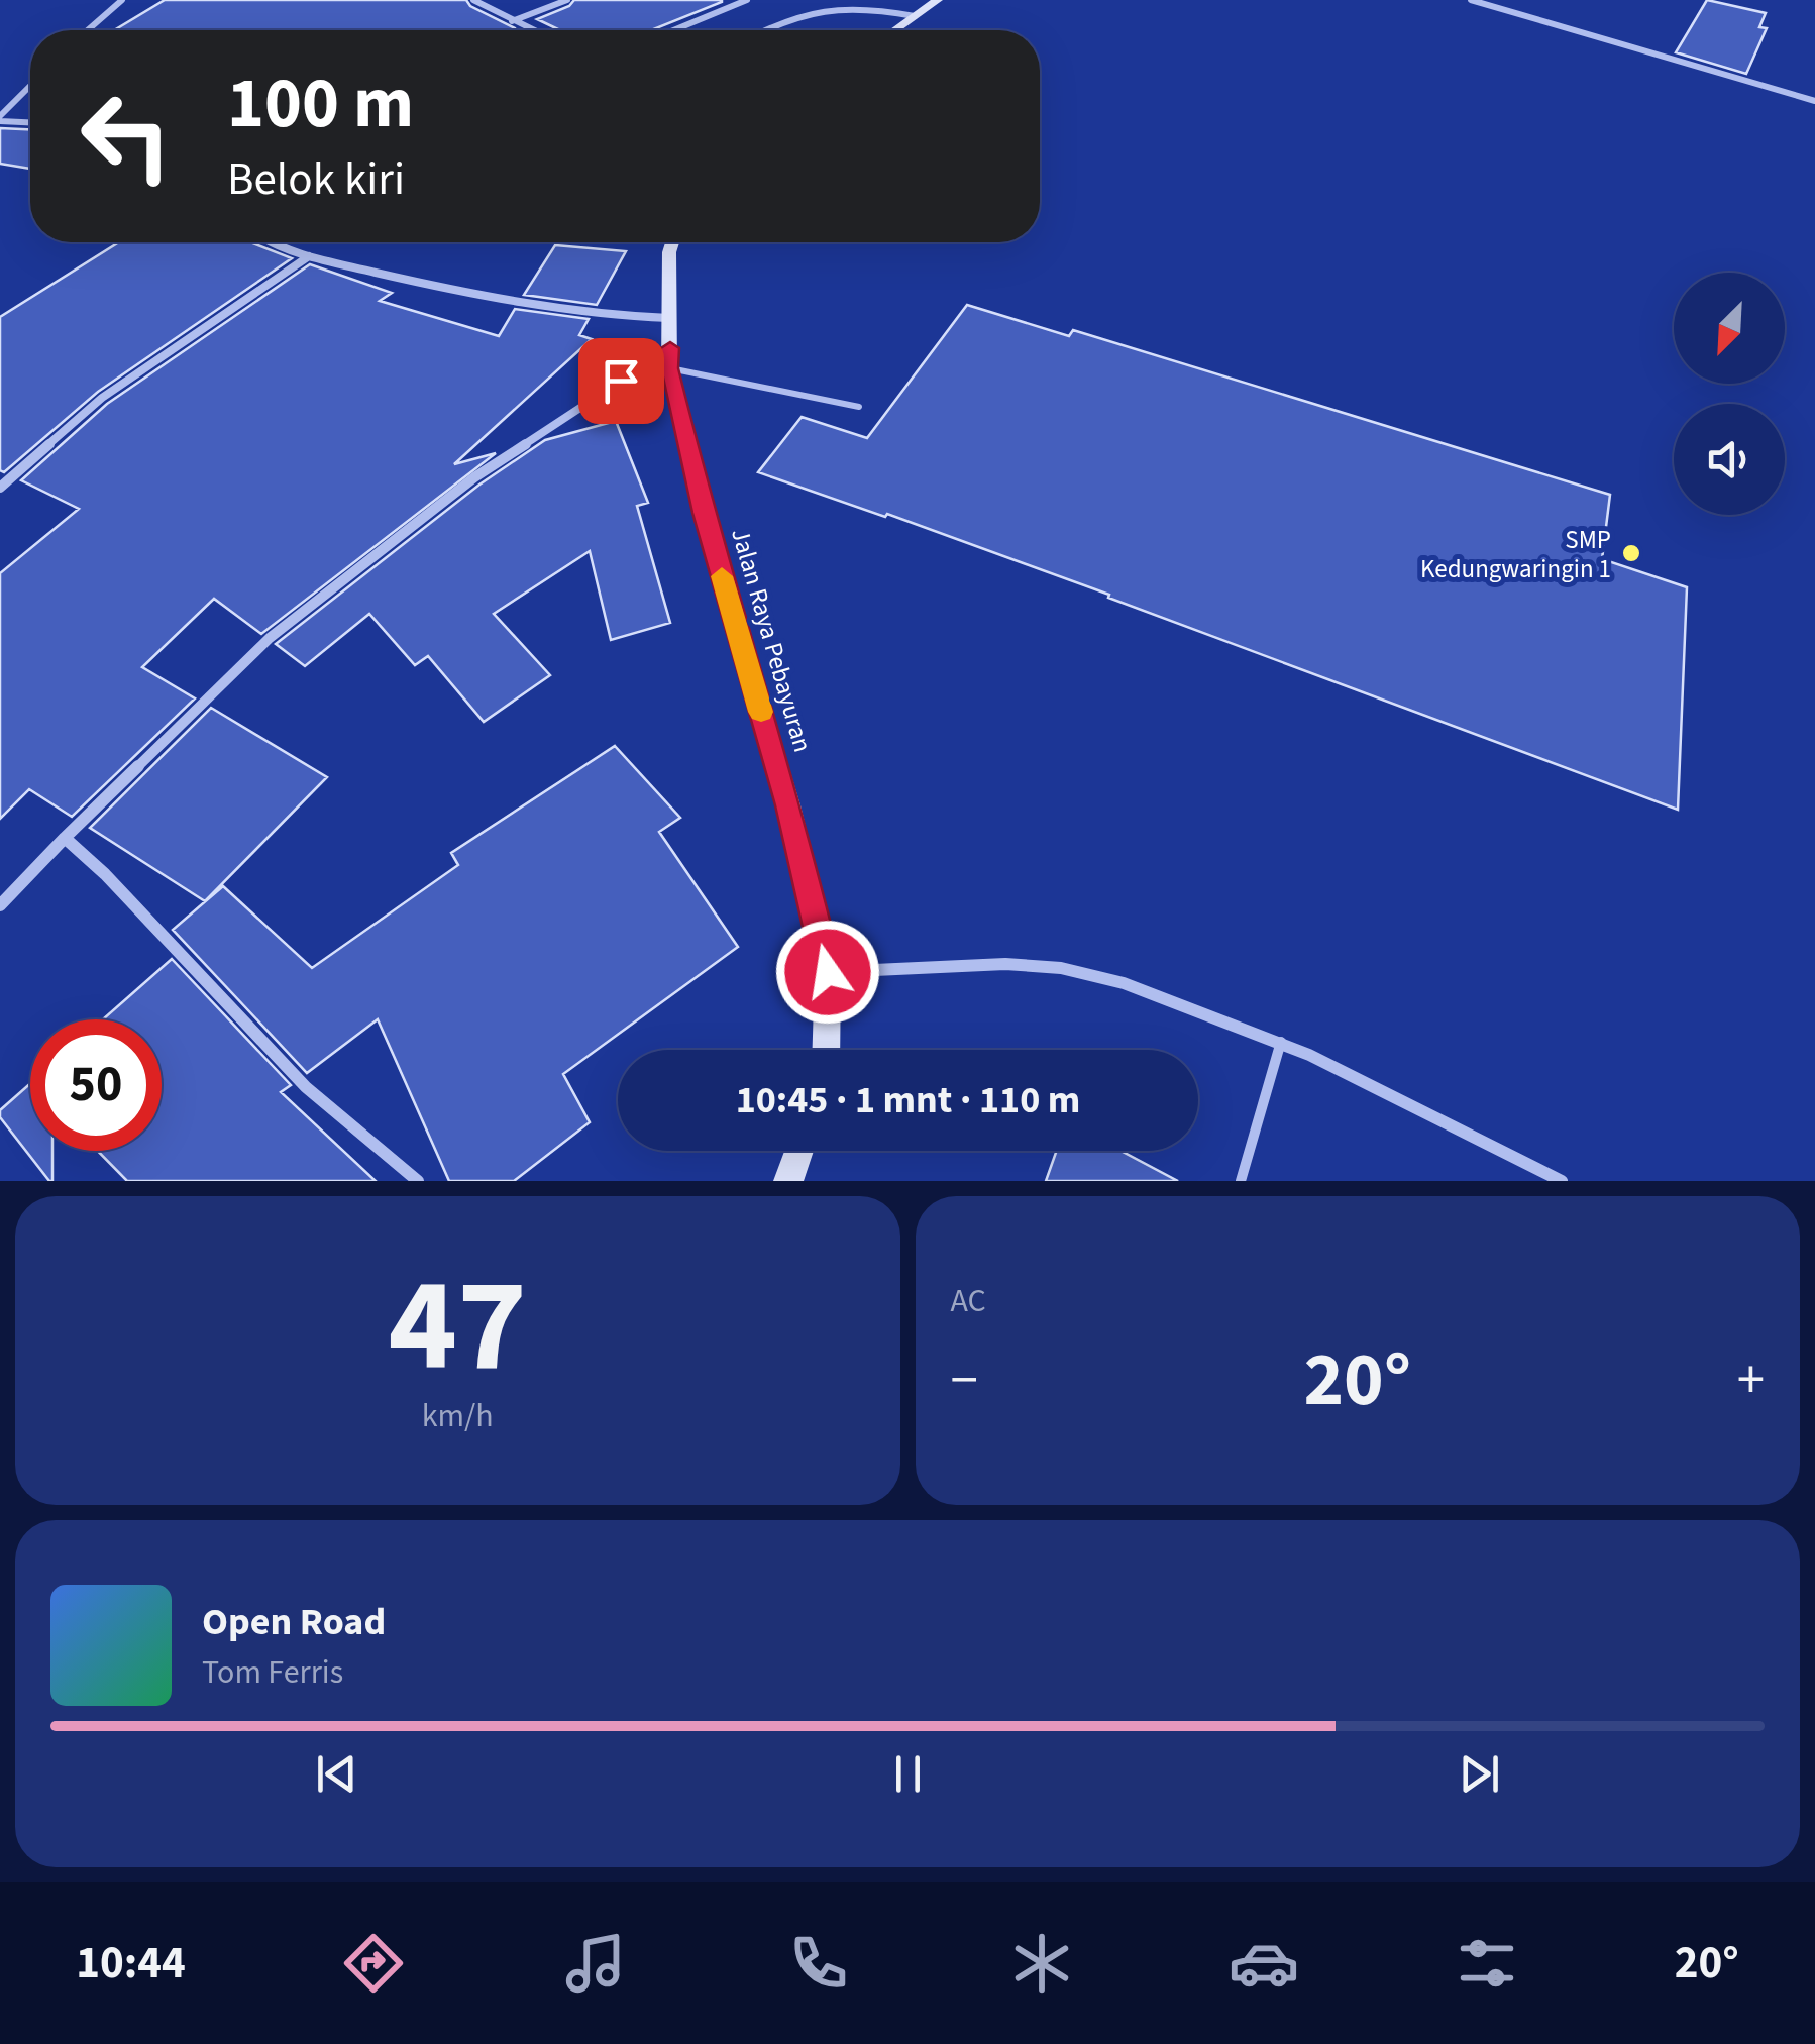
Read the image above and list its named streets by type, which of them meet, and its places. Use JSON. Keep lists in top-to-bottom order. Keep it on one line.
{"streets":{"main road":["Jalan Raya Pebayuran"]},"places":["SMP Kedungwaringin 1"],"north":"bottom left","page":{"turn":["100 m","Belok kiri"],"limit":"50","trip":"10:45 · 1 mnt · 110 m","tile":[["47","km/h"],"AC"],"heat":["−","20°","+"],"song":["Open Road","Tom Ferris"],"tabs":["10:44","20°"]}}
